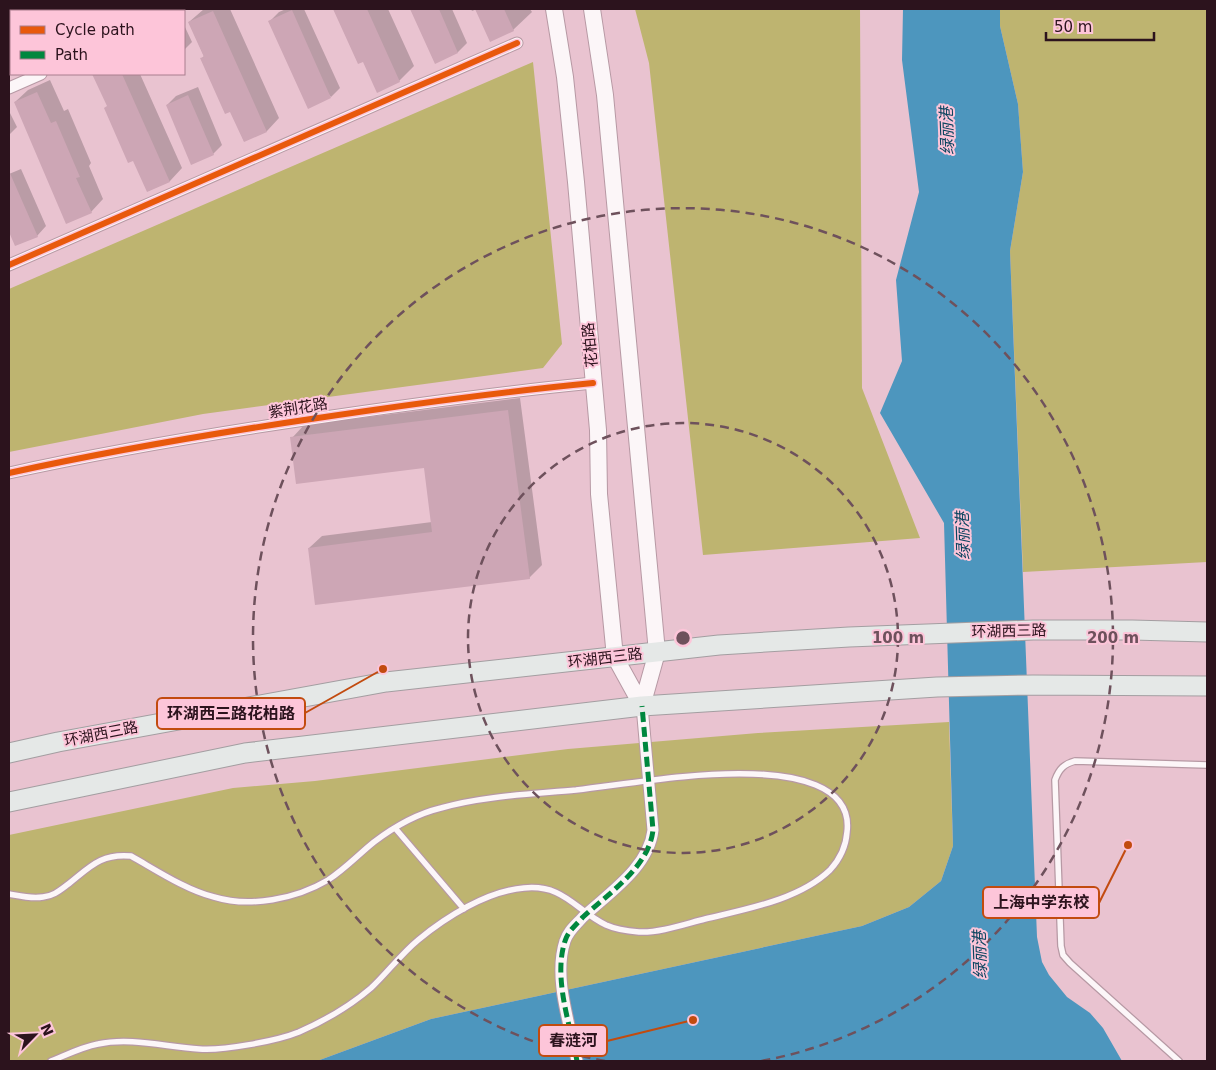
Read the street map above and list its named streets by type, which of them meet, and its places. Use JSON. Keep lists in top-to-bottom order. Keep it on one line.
{"streets":{"main road":["花柏路","环湖西三路"],"street":["紫荆花路"]},"crossings":[["花柏路","紫荆花路"],["花柏路","环湖西三路"]],"water":["绿丽港"],"places":["环湖西三路花柏路","上海中学东校","春涟河"],"legend":["Cycle path","Path"],"scale_bar":"50 m","north":"top right","rings":["100 m","200 m"]}
